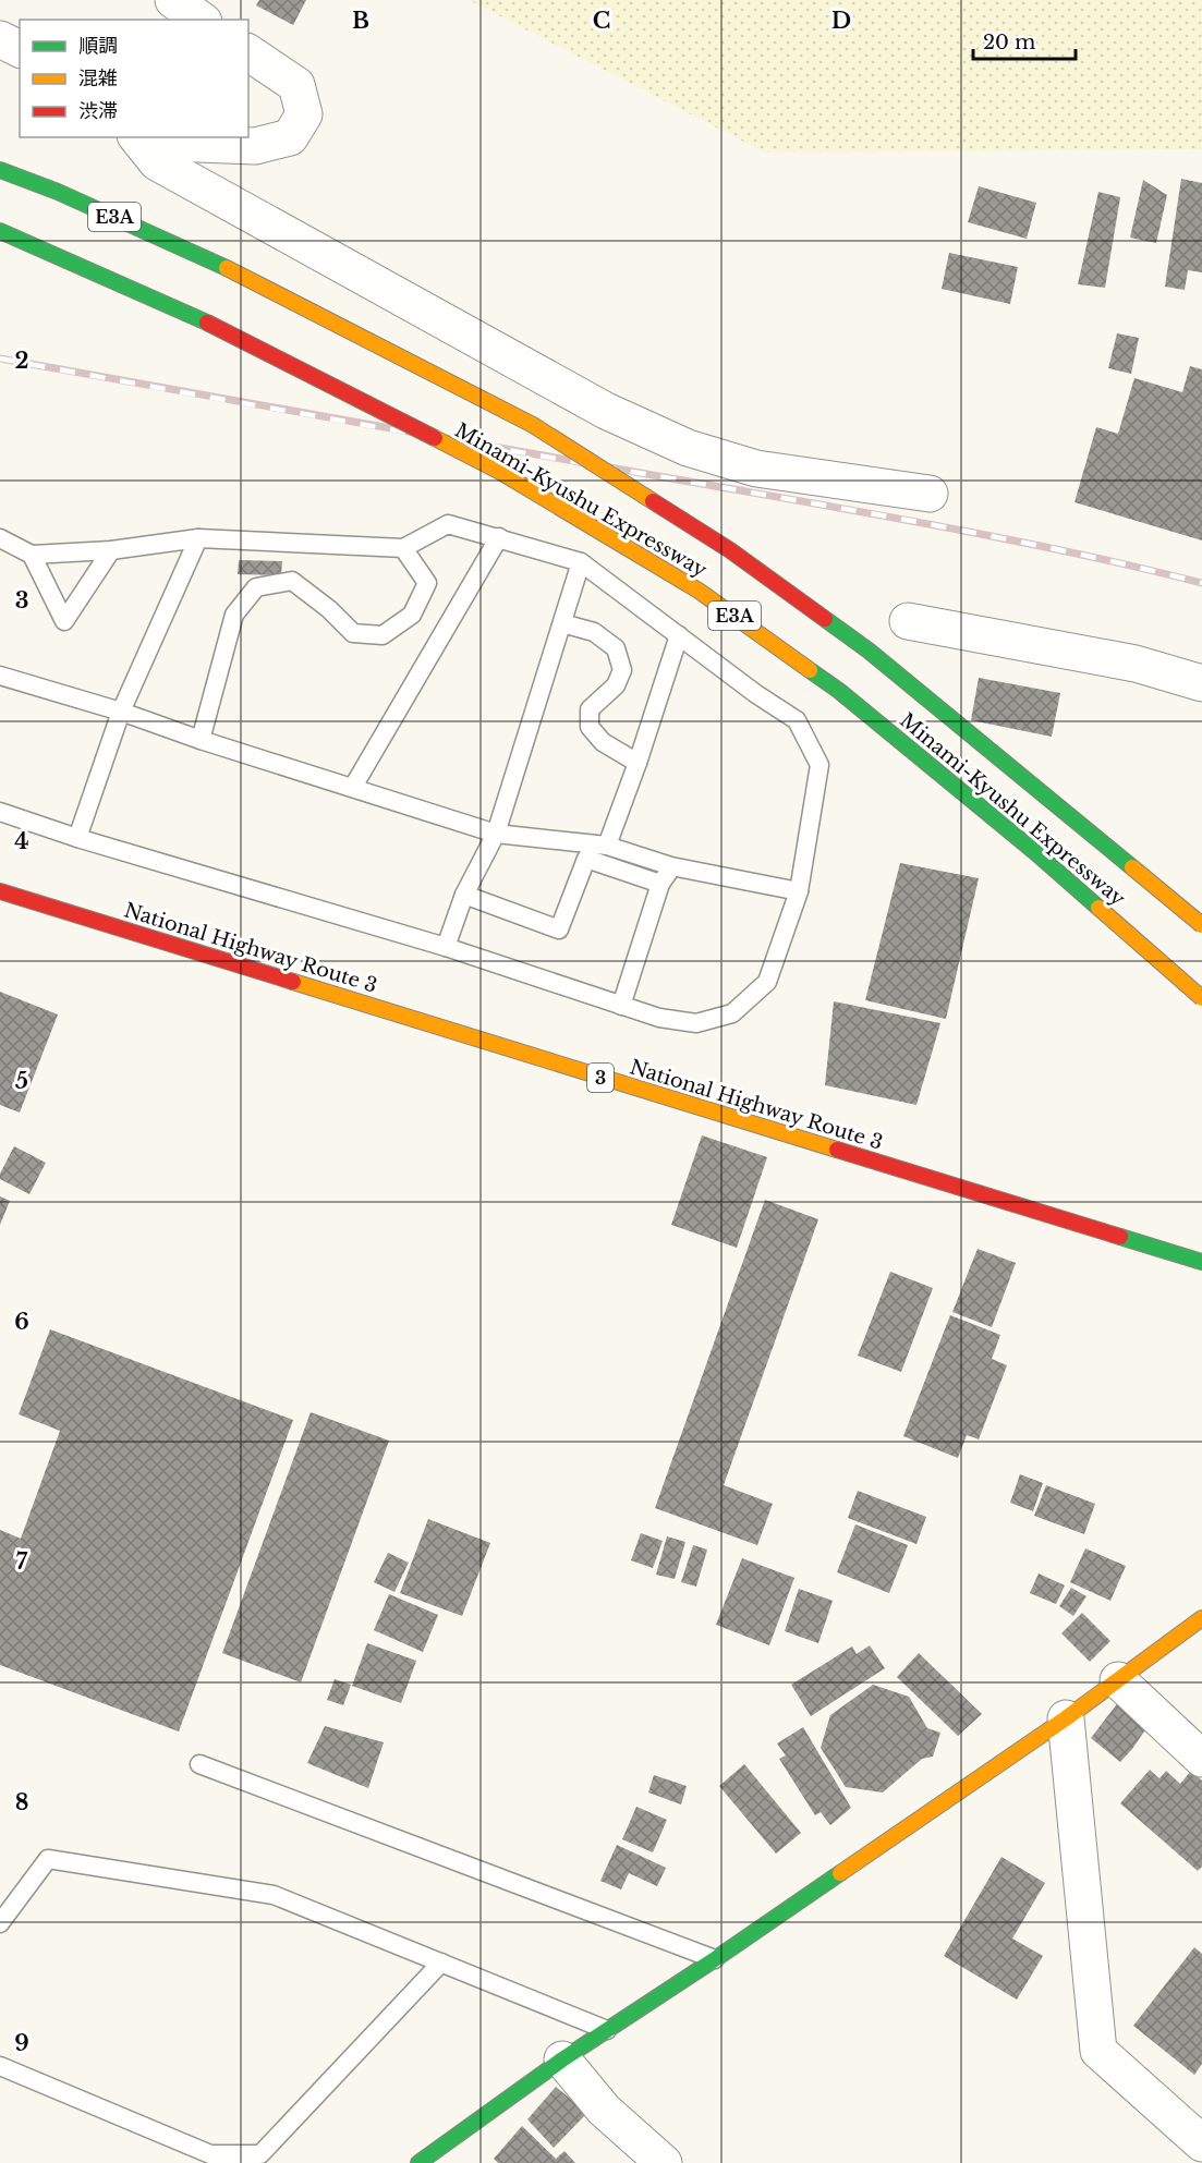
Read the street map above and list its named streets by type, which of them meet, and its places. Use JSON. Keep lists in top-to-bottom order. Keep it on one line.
{"streets":{"main road":["E3A","Minami-Kyushu Expressway","National Highway Route 3","3"]},"legend":["順調","混雑","渋滞"],"scale_bar":"20 m","grid":{"columns":["B","C","D"],"rows":["2","3","4","5","6","7","8","9"]}}
